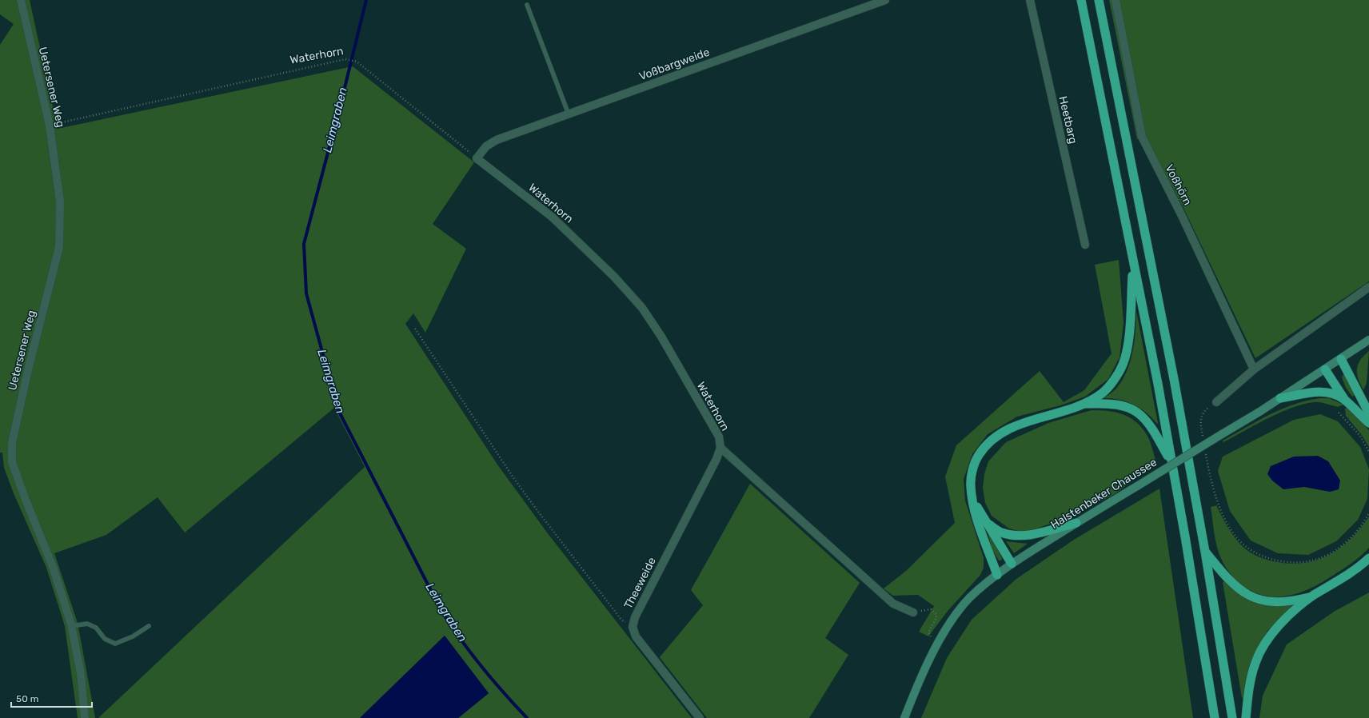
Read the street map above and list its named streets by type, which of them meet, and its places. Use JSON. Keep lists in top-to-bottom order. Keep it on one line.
{"streets":{"main road":["Halstenbeker Chaussee"],"street":["Waterhorn","Voßbargweide","Uetersener Weg","Heetbarg","Voßhörn","Theeweide"]},"crossings":[["Waterhorn","Voßbargweide"],["Waterhorn","Uetersener Weg"],["Waterhorn","Theeweide"]],"water":["Leimgraben"],"scale_bar":"50 m"}
